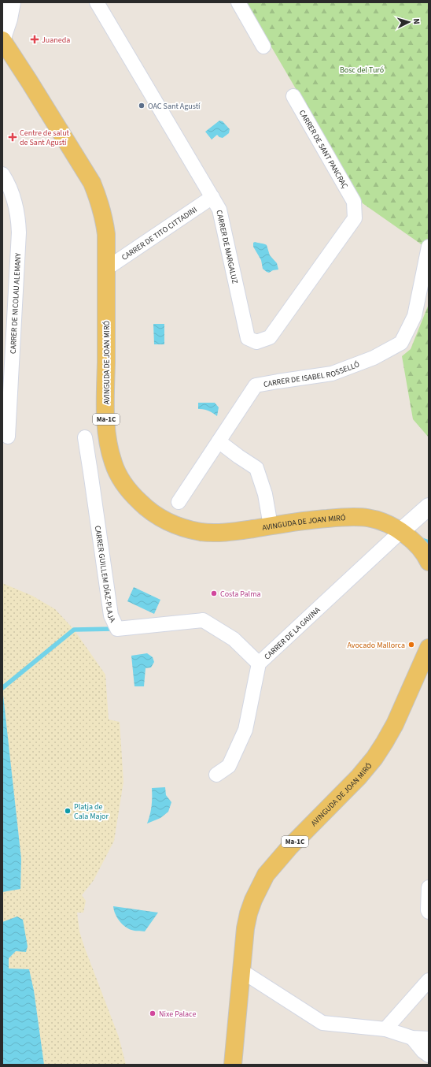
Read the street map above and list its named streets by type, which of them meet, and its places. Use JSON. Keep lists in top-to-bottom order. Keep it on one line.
{"streets":{"main road":["AVINGUDA DE JOAN MIRÓ","Ma-1C"],"street":["CARRER DE SANT PANCRAÇ","CARRER DE TITO CITTADINI","CARRER DE MARGALUZ","CARRER DE NICOLAU ALEMANY","CARRER DE ISABEL ROSSELLÓ","CARRER GUILLEM DÍAZ-PLAJA","CARRER DE LA GAVINA"]},"crossings":[["CARRER DE SANT PANCRAÇ","CARRER DE MARGALUZ"],["CARRER DE TITO CITTADINI","CARRER DE MARGALUZ"],["CARRER DE TITO CITTADINI","AVINGUDA DE JOAN MIRÓ"],["AVINGUDA DE JOAN MIRÓ","CARRER DE LA GAVINA"],["CARRER GUILLEM DÍAZ-PLAJA","CARRER DE LA GAVINA"]],"parks":["Bosc del Turó"],"places":{"health":["Juaneda","Centre de salut de Sant Agustí"],"other":["OAC Sant Agustí","Costa Palma","Avocado Mallorca","Platja de Cala Major","Nixe Palace"]},"north":"right"}
